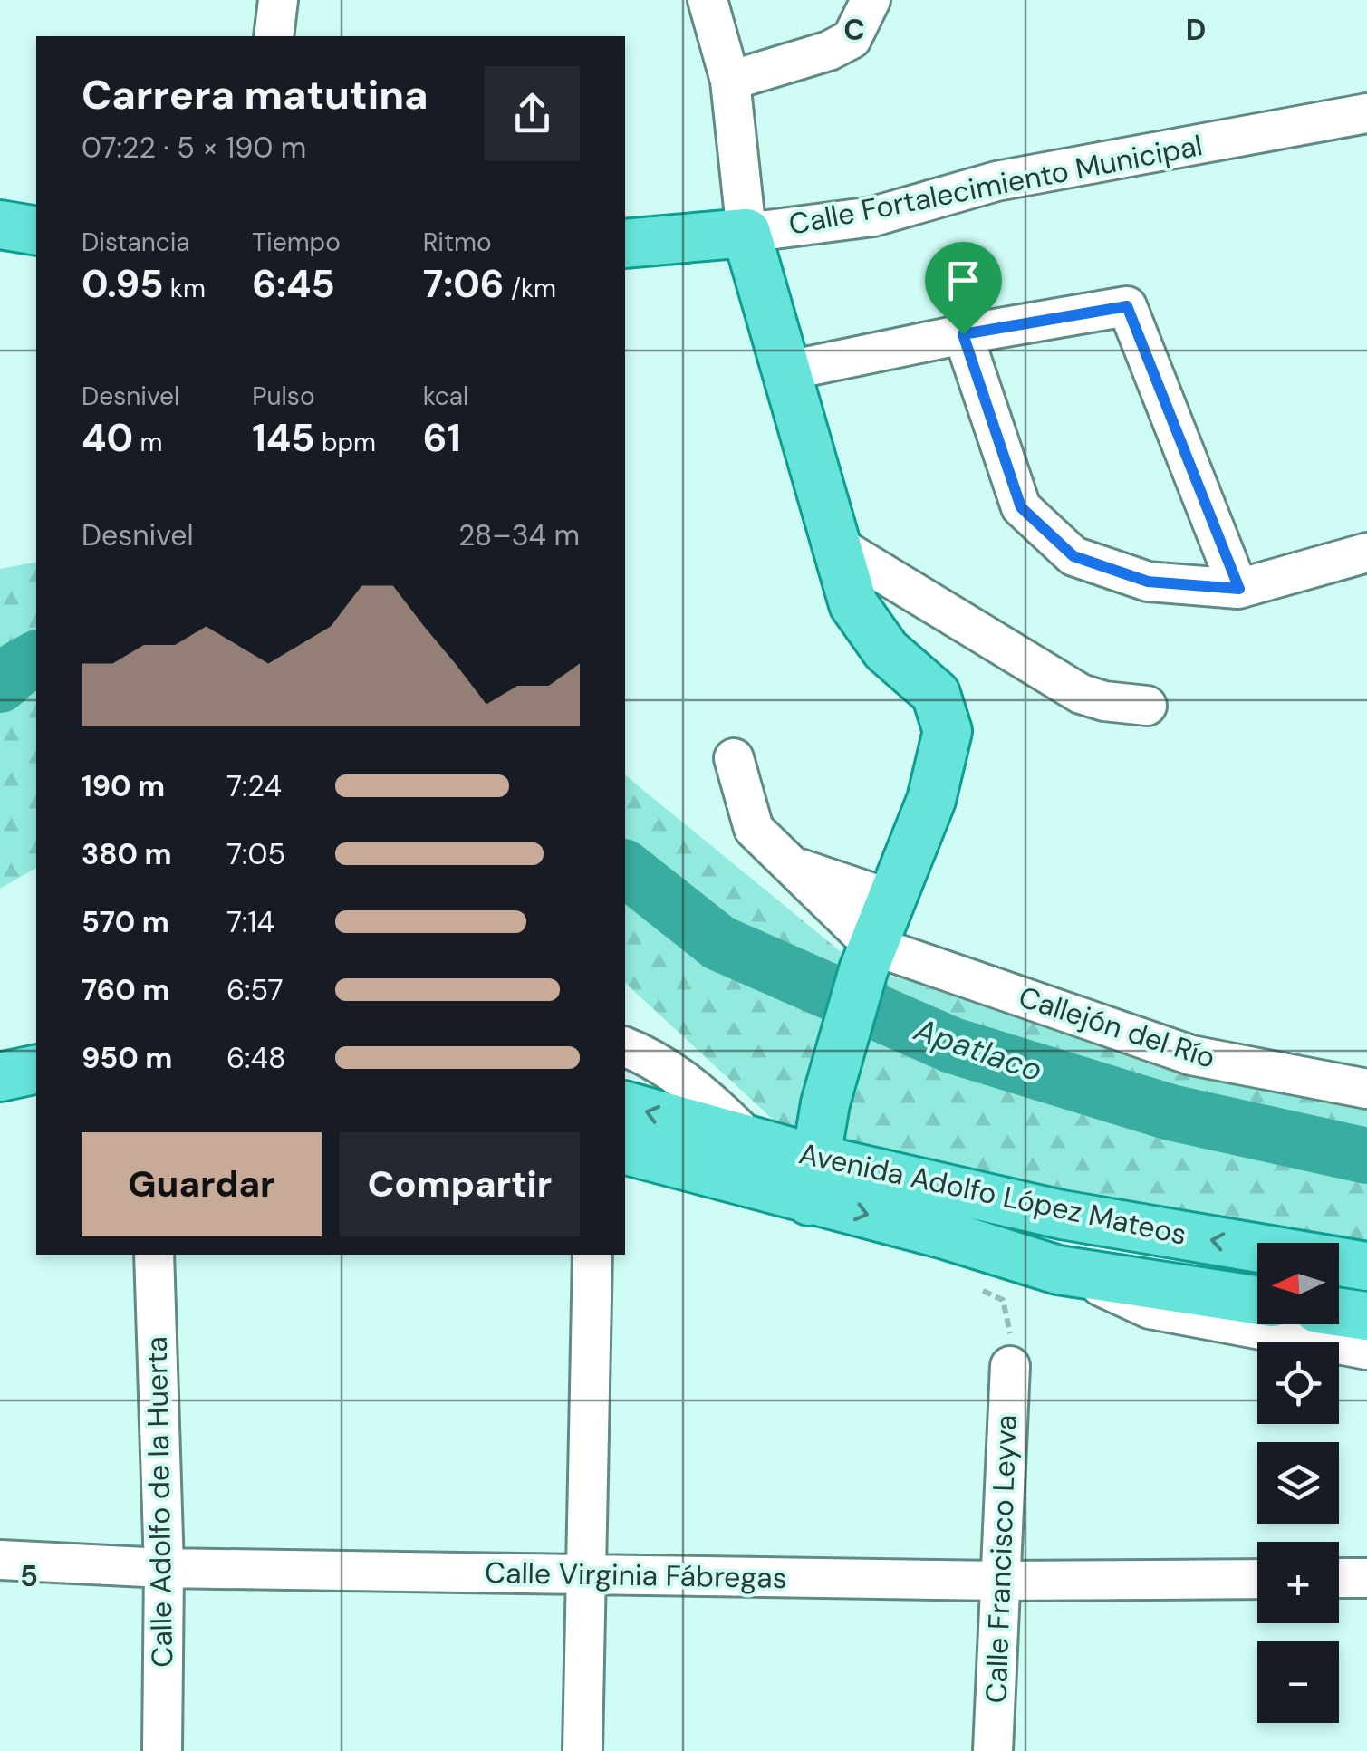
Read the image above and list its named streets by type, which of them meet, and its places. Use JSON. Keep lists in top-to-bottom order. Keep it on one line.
{"streets":{"main road":["Calle Fortalecimiento Municipal","Avenida Adolfo López Mateos"],"street":["Callejón del Río","Calle Adolfo de la Huerta","Calle Francisco Leyva","Calle Virginia Fábregas"]},"crossings":[["Calle Adolfo de la Huerta","Calle Virginia Fábregas"],["Calle Francisco Leyva","Calle Virginia Fábregas"]],"water":["Apatlaco"],"north":"left","page":{"heading":["Carrera matutina","07:22 · 5 × 190 m"],"stats":[["Distancia","0.95 km"],["Tiempo","6:45"],["Ritmo","7:06 /km"],["Desnivel","40 m"],["Pulso","145 bpm"],["kcal","61"]],"chart":["Desnivel","28–34 m"],"list":[{"name":"190 m","note":"7:24"},{"name":"380 m","note":"7:05"},{"name":"570 m","note":"7:14"},{"name":"760 m","note":"6:57"},{"name":"950 m","note":"6:48"}],"buttons":["Guardar","Compartir"],"map_buttons":["+","−"]},"grid":{"columns":["C","D"],"rows":["5"]}}
